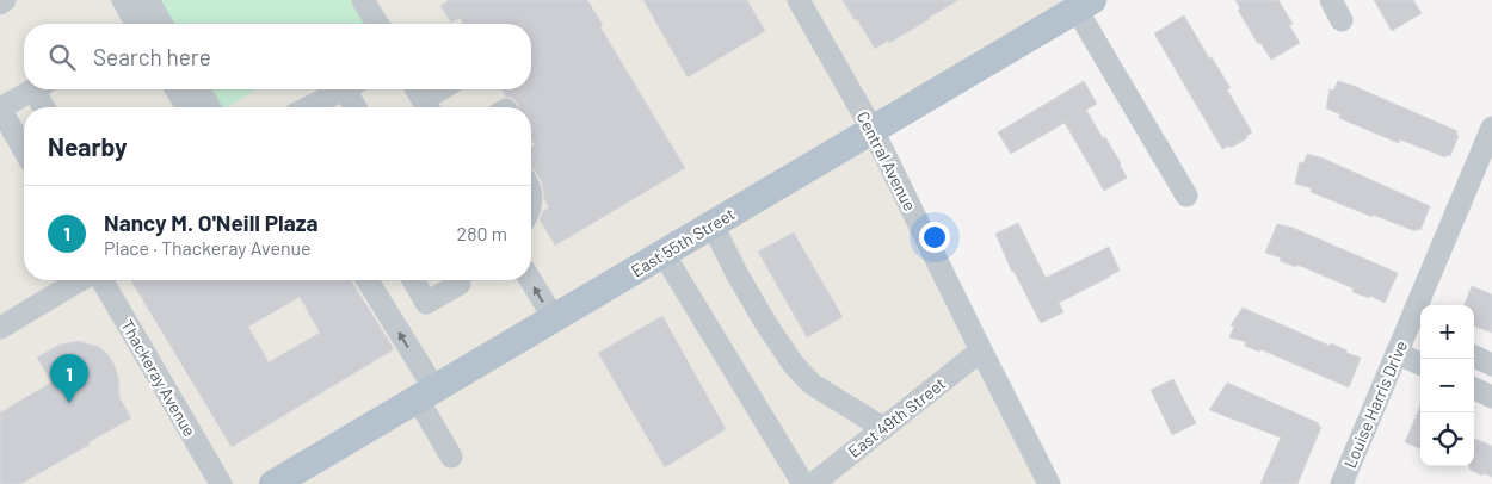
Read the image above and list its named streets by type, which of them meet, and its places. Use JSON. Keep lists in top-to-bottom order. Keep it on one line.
{"streets":{"main road":["East 55th Street"],"street":["Central Avenue","Thackeray Avenue","Louise Harris Drive","East 49th Street"]},"crossings":[["Central Avenue","East 55th Street"],["Central Avenue","East 49th Street"]],"page":{"search":"Search here","heading":"Nearby","list":[{"mark":"1","name":"Nancy M. O'Neill Plaza","note":"Place · Thackeray Avenue","value":"280 m"}],"map_buttons":["+","−"],"pins":"1"}}
